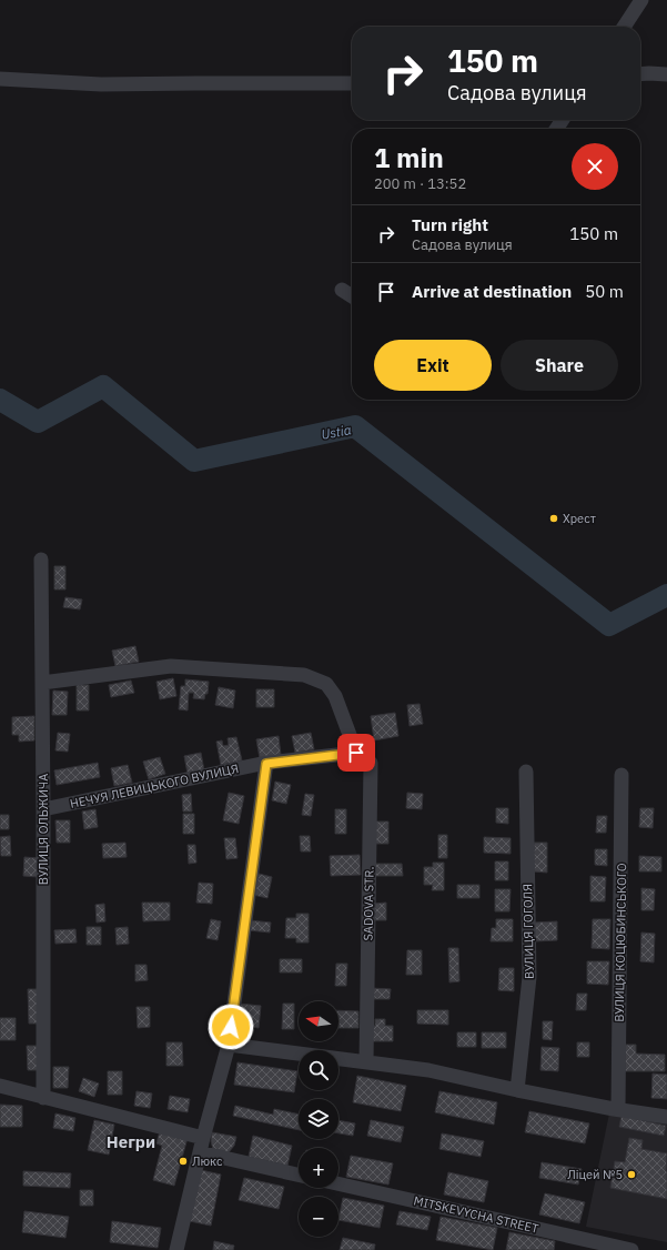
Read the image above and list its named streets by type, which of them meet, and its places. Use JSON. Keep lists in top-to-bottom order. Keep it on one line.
{"streets":{"street":["НЕЧУЯ ЛЕВИЦЬКОГО ВУЛИЦЯ","ВУЛИЦЯ ОЛЬЖИЧА","SADOVA STR.","ВУЛИЦЯ ГОГОЛЯ","ВУЛИЦЯ КОЦЮБИНСЬКОГО","MITSKEVYCHA STREET"]},"crossings":[["НЕЧУЯ ЛЕВИЦЬКОГО ВУЛИЦЯ","ВУЛИЦЯ ОЛЬЖИЧА"],["НЕЧУЯ ЛЕВИЦЬКОГО ВУЛИЦЯ","SADOVA STR."]],"districts":["Негри"],"water":["Ustia"],"places":["Хрест","Люкс","Ліцей №5"],"north":"left","page":{"turn":["150 m","Садова вулиця"],"heading":["1 min","200 m · 13:52"],"list":[{"name":"Turn right","note":"Садова вулиця","value":"150 m"},{"name":"Arrive at destination","value":"50 m"}],"buttons":["Exit","Share"],"map_buttons":["+","−"]}}
